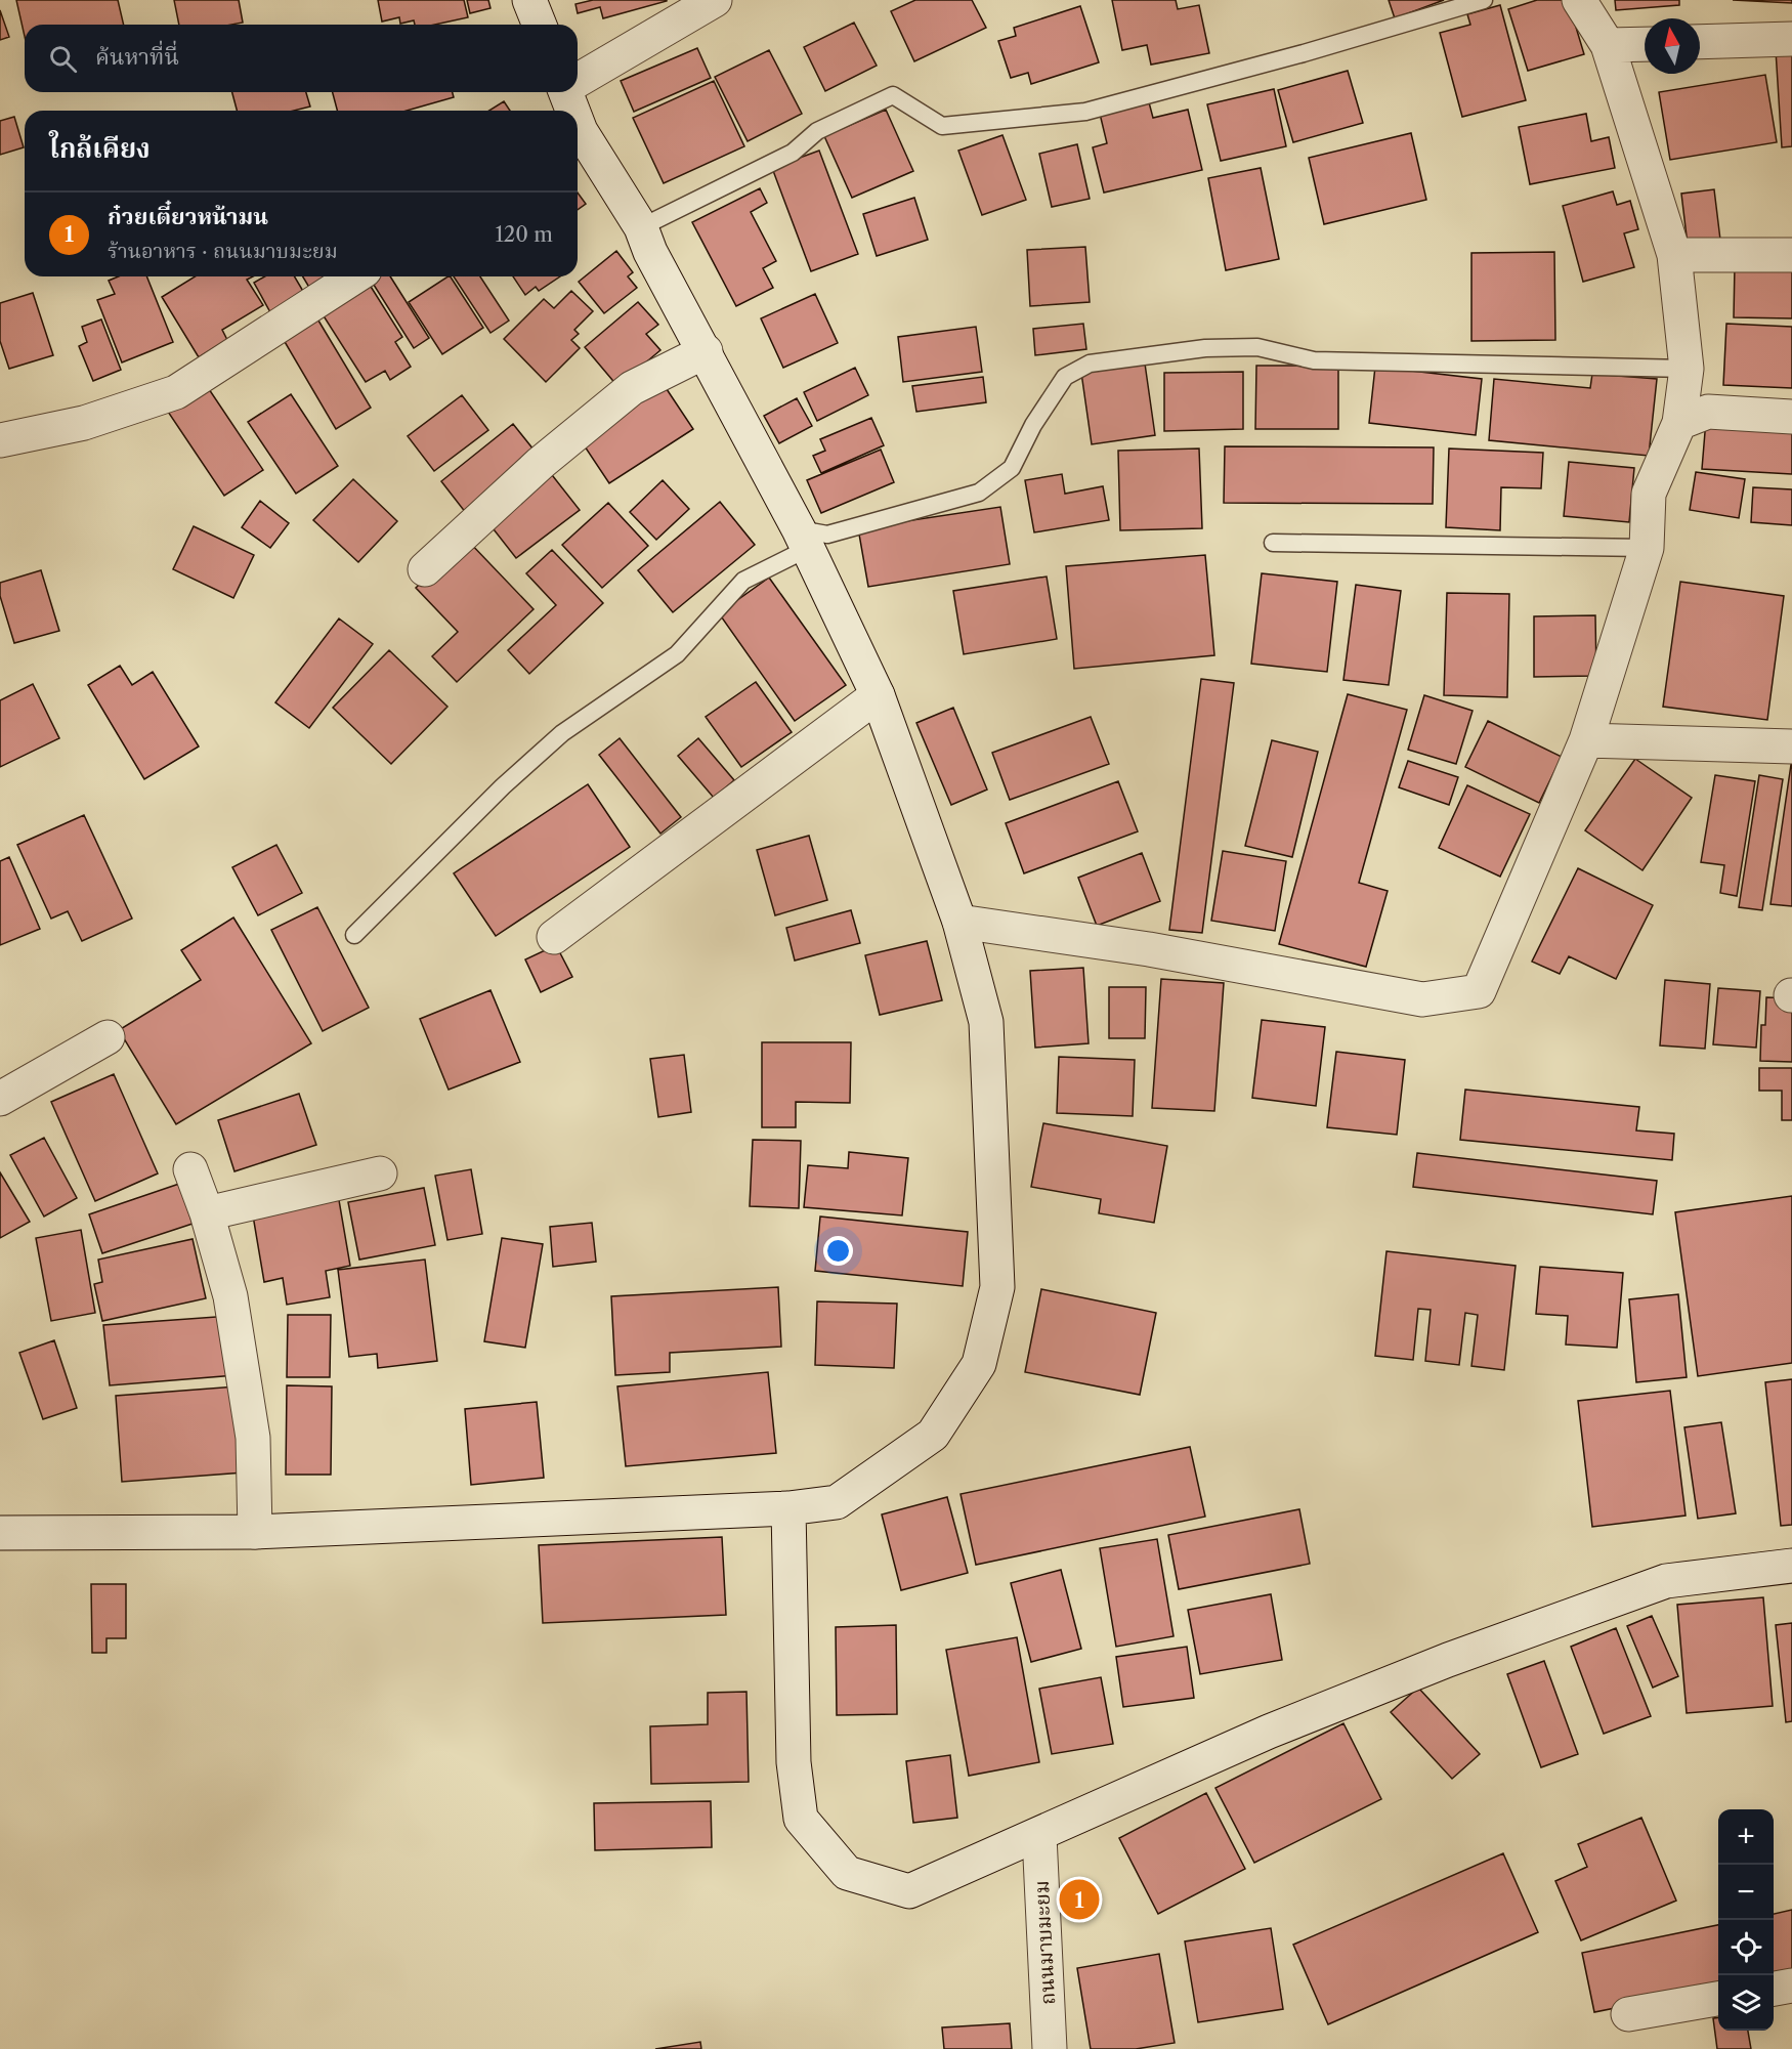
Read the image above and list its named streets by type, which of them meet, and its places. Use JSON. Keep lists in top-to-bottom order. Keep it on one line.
{"streets":{"street":["ถนนมาบมะยม"]},"north":"top","page":{"search":"ค้นหาที่นี่","heading":"ใกล้เคียง","list":[{"mark":"1","name":"ก๋วยเตี๋ยวหน้ามน","note":"ร้านอาหาร · ถนนมาบมะยม","value":"120 m"}],"map_buttons":["+","−"],"pins":"1"}}
